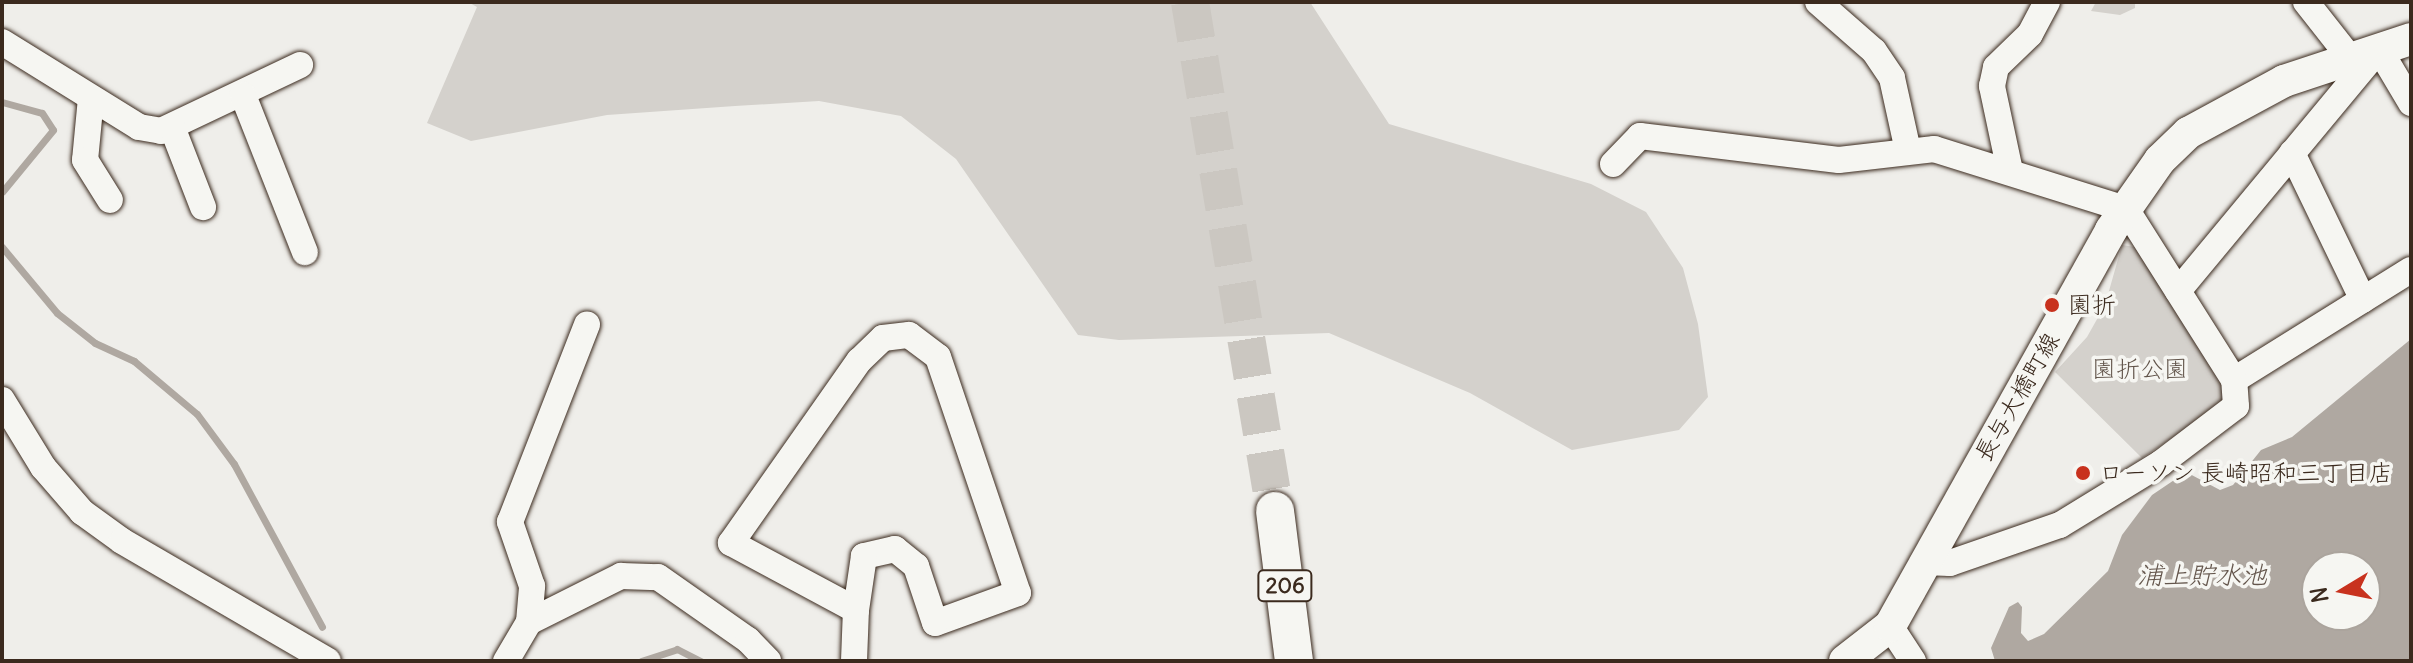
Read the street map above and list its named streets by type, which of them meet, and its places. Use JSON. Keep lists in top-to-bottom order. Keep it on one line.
{"streets":{"highway":["206"],"main road":["長与大橋町線"]},"water":["浦上貯水池"],"parks":["園折公園"],"places":["園折","ローソン 長崎昭和三丁目店"],"north":"left"}
